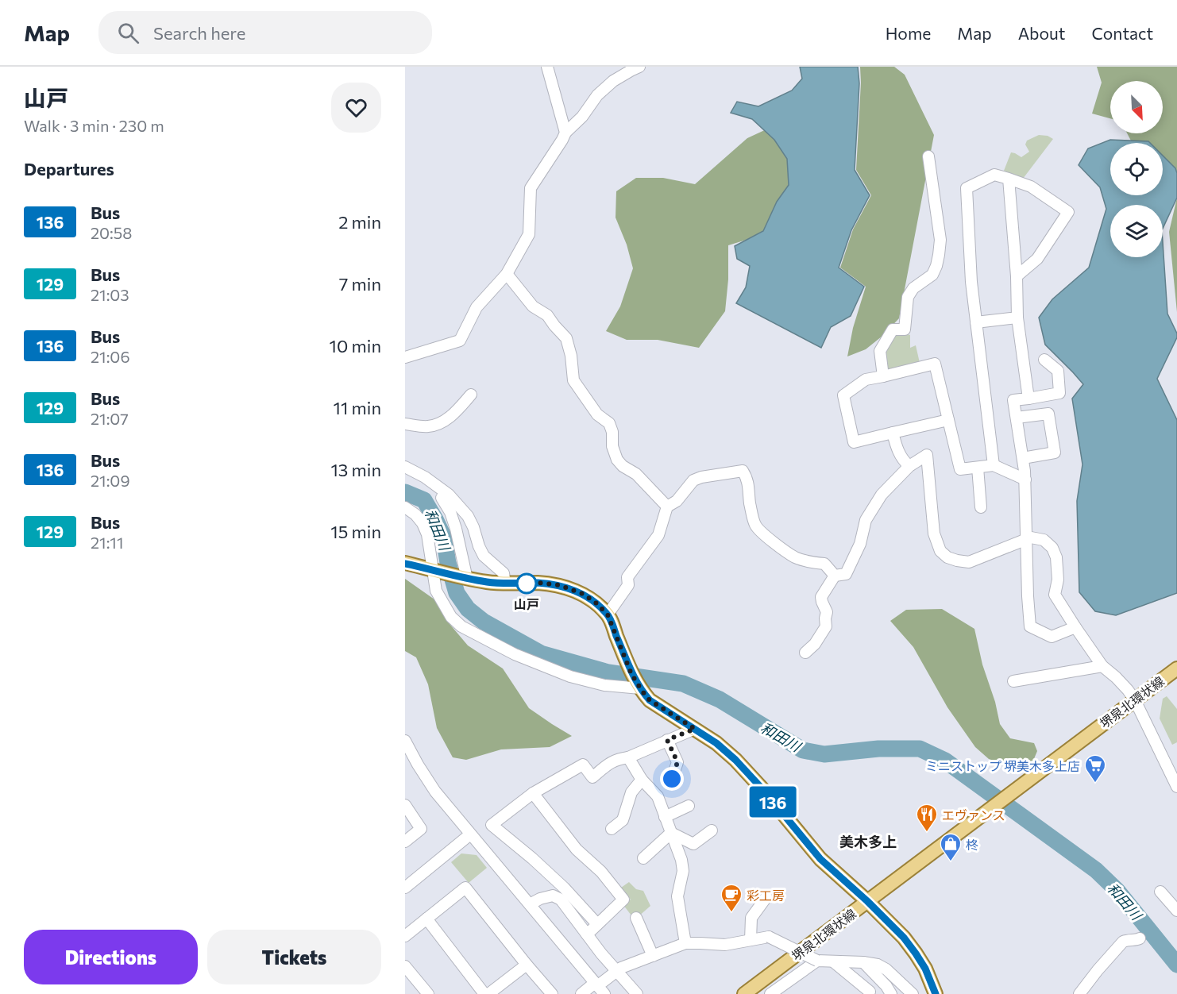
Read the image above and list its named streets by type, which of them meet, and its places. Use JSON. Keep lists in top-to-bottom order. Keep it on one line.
{"streets":{"main road":["堺泉北環状線"]},"districts":["美木多上"],"water":["和田川"],"places":{"other":["山戸"],"supermarket":["ミニストップ 堺美木多上店"],"restaurant":["エヴァンス"],"shop":["柊"],"cafe":["彩工房"]},"lines":["bus line 136"],"north":"bottom right","page":{"header":"Map","search":"Search here","nav":["Home","Map","About","Contact"],"heading":[["山戸","Walk · 3 min · 230 m"],"Departures"],"on_map":"136","list":[{"mark":"136","name":"Bus","note":"20:58","value":"2 min"},{"mark":"129","name":"Bus","note":"21:03","value":"7 min"},{"mark":"136","name":"Bus","note":"21:06","value":"10 min"},{"mark":"129","name":"Bus","note":"21:07","value":"11 min"},{"mark":"136","name":"Bus","note":"21:09","value":"13 min"},{"mark":"129","name":"Bus","note":"21:11","value":"15 min"}],"buttons":["Directions","Tickets"]}}
